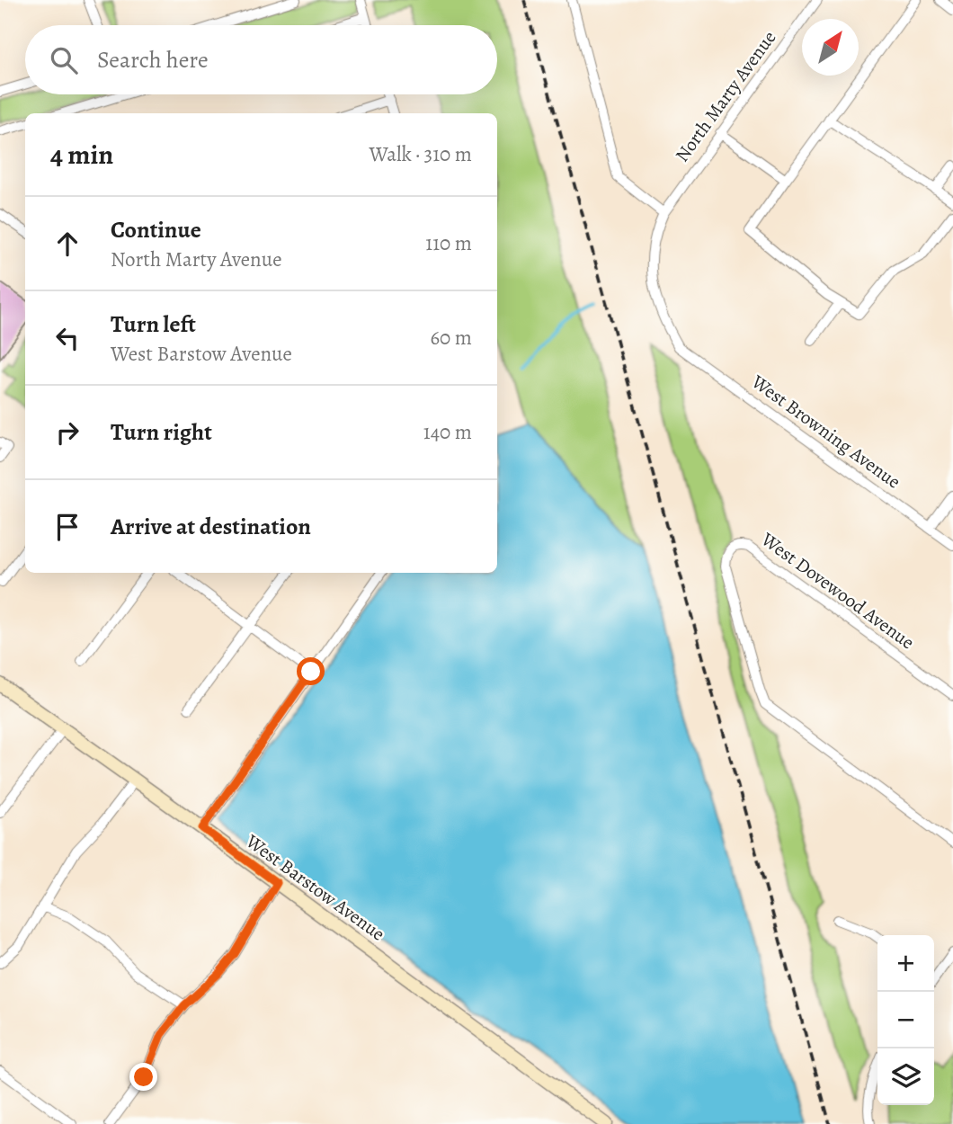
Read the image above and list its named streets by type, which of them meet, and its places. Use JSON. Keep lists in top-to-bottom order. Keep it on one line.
{"streets":{"street":["North Marty Avenue","West Browning Avenue","West Dovewood Avenue","West Barstow Avenue"]},"crossings":[["North Marty Avenue","West Browning Avenue"]],"north":"top right","page":{"search":"Search here","heading":["4 min","Walk · 310 m"],"list":[["Continue","North Marty Avenue","110 m"],["Turn left","West Barstow Avenue","60 m"],["Turn right","140 m"],"Arrive at destination"],"map_buttons":["+","−"]}}
